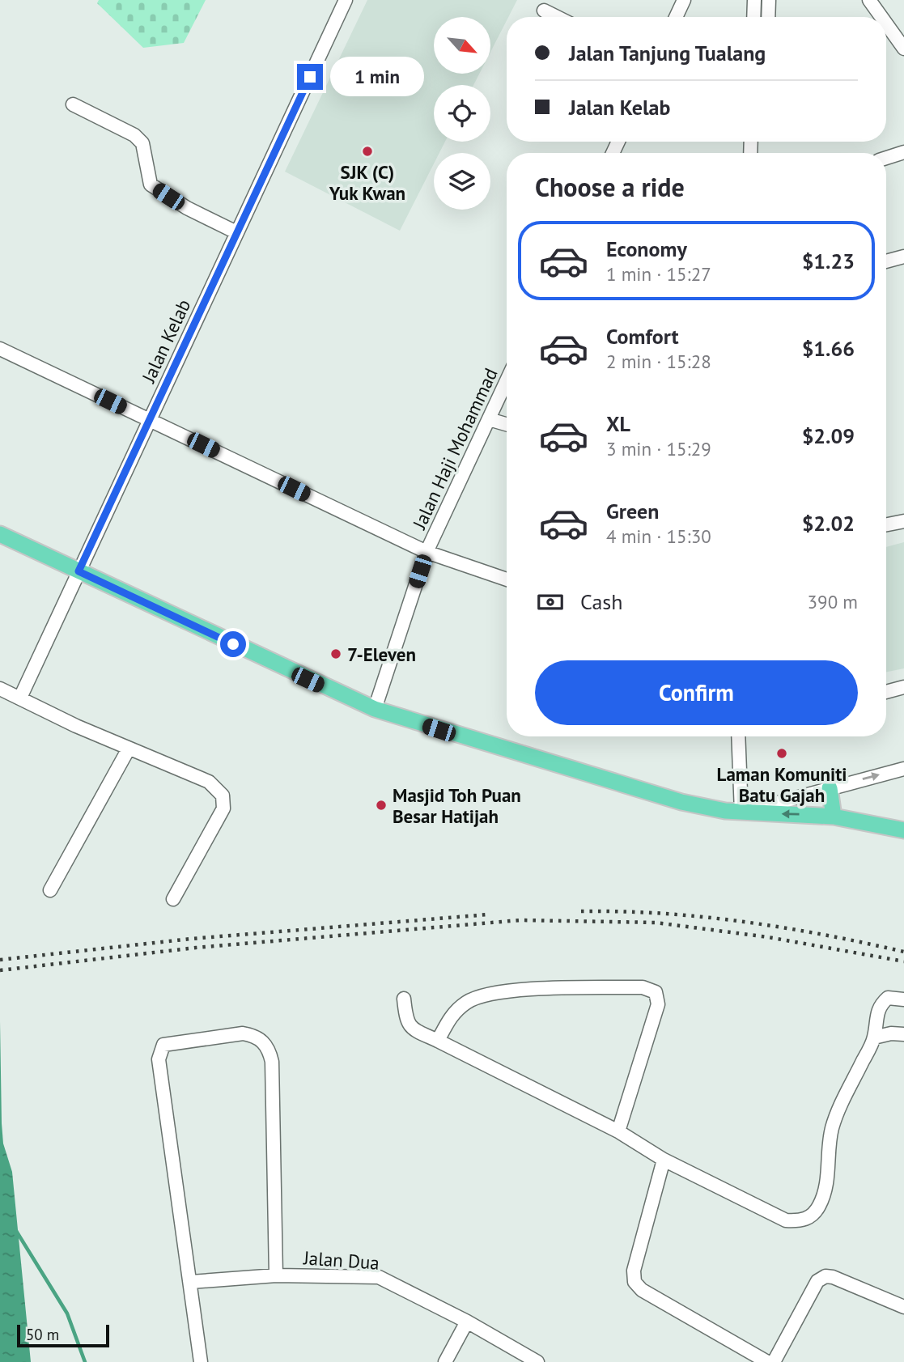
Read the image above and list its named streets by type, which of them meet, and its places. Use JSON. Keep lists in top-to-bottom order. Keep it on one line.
{"streets":{"street":["Jalan Kelab","Jalan Haji Mohammad","Jalan Dua"]},"places":["SJK (C) Yuk Kwan","7-Eleven","Laman Komuniti Batu Gajah","Masjid Toh Puan Besar Hatijah"],"scale_bar":"50 m","north":"bottom right","page":{"banner":["Jalan Tanjung Tualang","Jalan Kelab"],"bubble":"1 min","heading":"Choose a ride","list":[{"name":"Economy","note":"1 min · 15:27","value":"$1.23"},{"name":"Comfort","note":"2 min · 15:28","value":"$1.66"},{"name":"XL","note":"3 min · 15:29","value":"$2.09"},{"name":"Green","note":"4 min · 15:30","value":"$2.02"}],"pay":["Cash","390 m"],"buttons":"Confirm","scale":"50 m"}}
